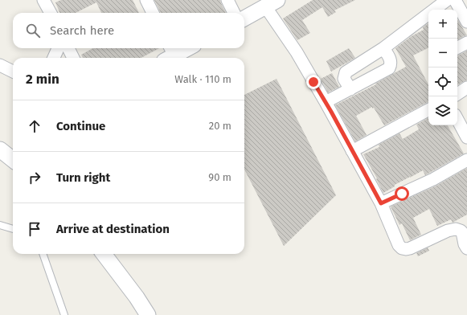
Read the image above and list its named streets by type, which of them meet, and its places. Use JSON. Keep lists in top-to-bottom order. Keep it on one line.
{"page":{"map_buttons":["+","−"],"search":"Search here","heading":["2 min","Walk · 110 m"],"list":[["Continue","20 m"],["Turn right","90 m"],"Arrive at destination"]}}
